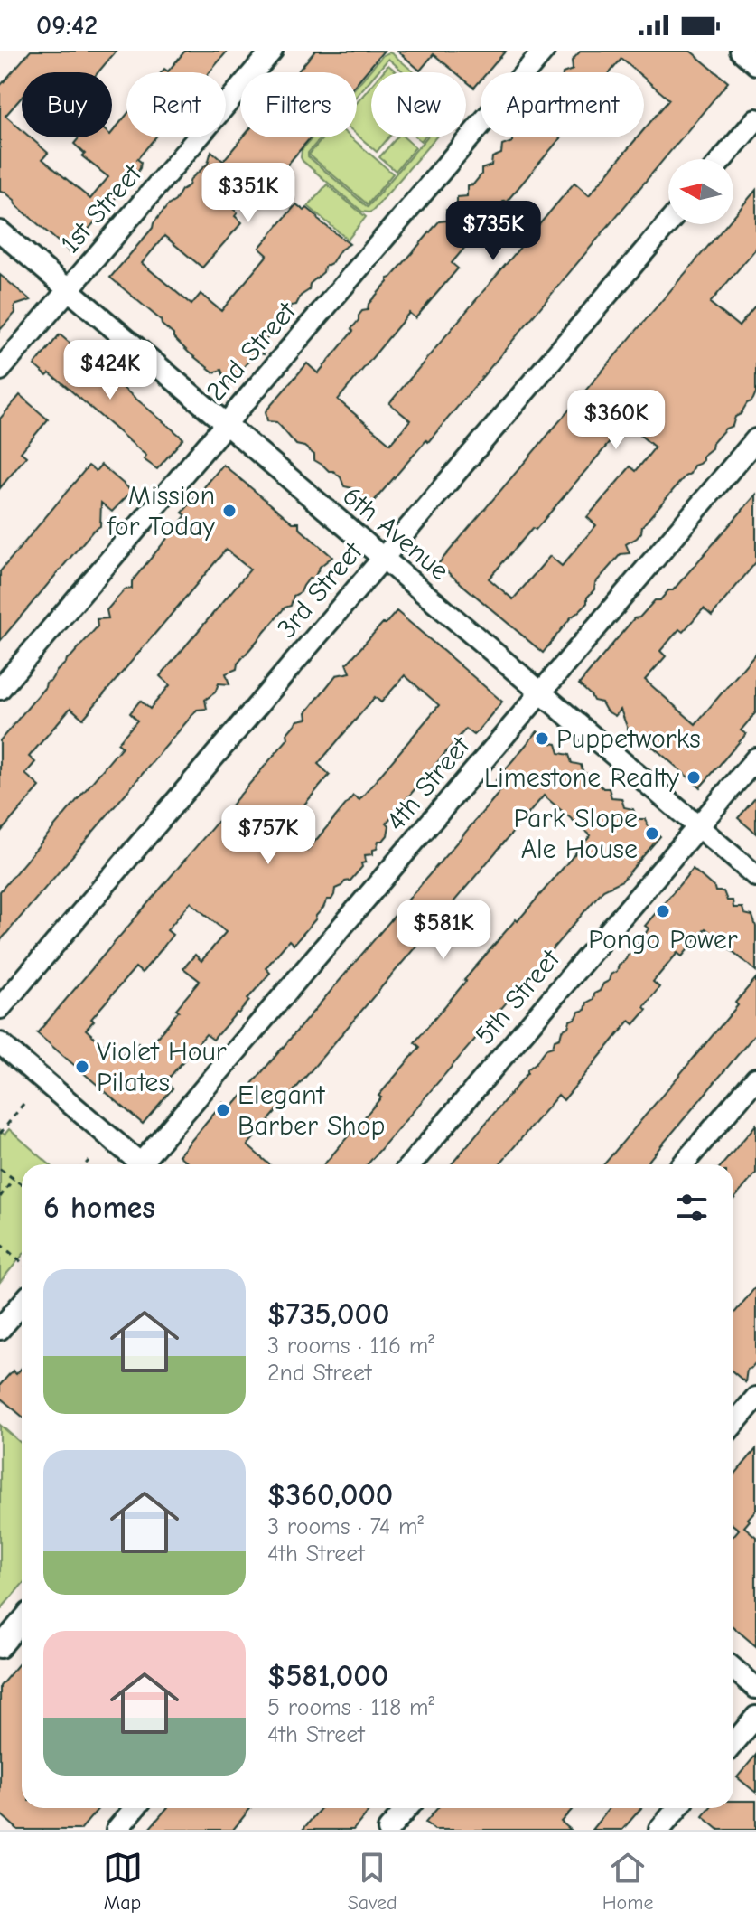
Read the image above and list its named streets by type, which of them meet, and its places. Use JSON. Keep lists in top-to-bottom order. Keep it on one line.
{"streets":{"street":["1st Street","2nd Street","6th Avenue","3rd Street","4th Street","5th Street"]},"crossings":[["1st Street","6th Avenue"],["2nd Street","6th Avenue"],["6th Avenue","3rd Street"],["6th Avenue","4th Street"],["6th Avenue","5th Street"]],"places":["Mission for Today","Puppetworks","Limestone Realty","Park Slope Ale House","Pongo Power","Violet Hour Pilates","Elegant Barber Shop"],"north":"left","page":{"status":"09:42","chip":["Buy","Rent","Filters","New","Apartment"],"price":["$351K","$735K","$424K","$360K","$757K","$581K"],"heading":"6 homes","list":[{"name":"$735,000","note":"3 rooms · 116 m² · 2nd Street"},{"name":"$360,000","note":"3 rooms · 74 m² · 4th Street"},{"name":"$581,000","note":"5 rooms · 118 m² · 4th Street"}],"tabs":["Map","Saved","Home"]}}
